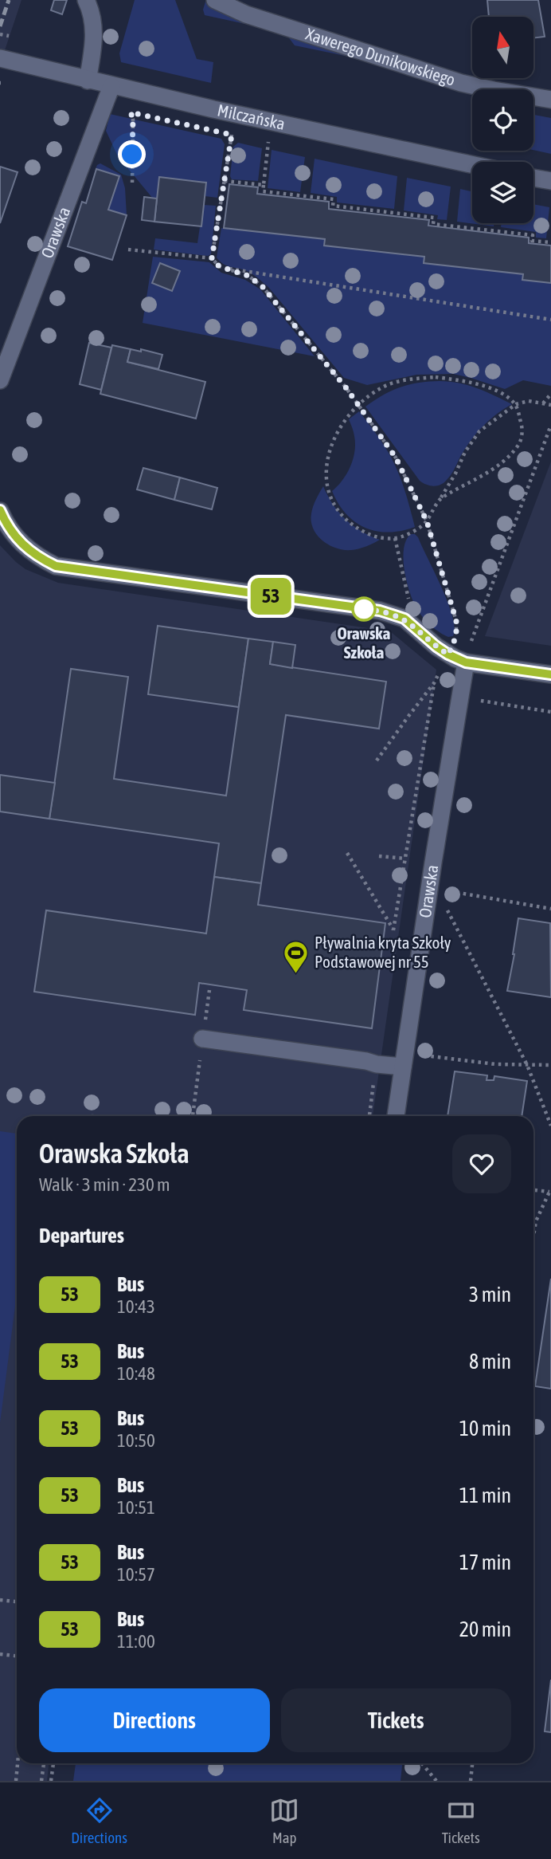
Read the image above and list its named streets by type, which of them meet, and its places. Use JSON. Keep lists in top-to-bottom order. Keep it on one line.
{"streets":{"street":["Xawerego Dunikowskiego","Milczańska","Orawska"]},"crossings":[["Milczańska","Orawska"]],"places":{"other":["Orawska Szkoła"],"sports":["Pływalnia kryta Szkoły Podstawowej nr 55"]},"lines":["bus line 53"],"north":"top","page":{"on_map":"53","heading":[["Orawska Szkoła","Walk · 3 min · 230 m"],"Departures"],"list":[{"mark":"53","name":"Bus","note":"10:43","value":"3 min"},{"mark":"53","name":"Bus","note":"10:48","value":"8 min"},{"mark":"53","name":"Bus","note":"10:50","value":"10 min"},{"mark":"53","name":"Bus","note":"10:51","value":"11 min"},{"mark":"53","name":"Bus","note":"10:57","value":"17 min"},{"mark":"53","name":"Bus","note":"11:00","value":"20 min"}],"buttons":["Directions","Tickets"],"tabs":["Directions","Map","Tickets"]}}
